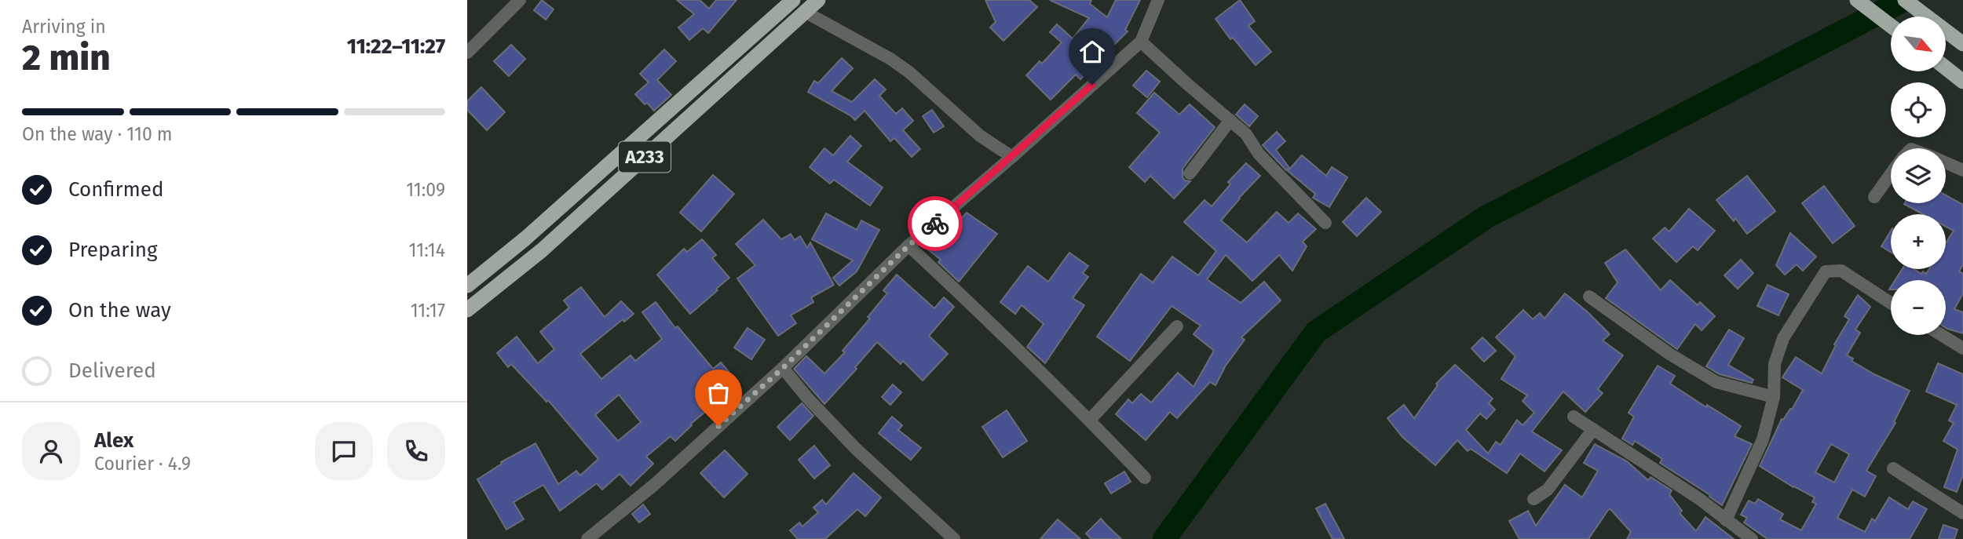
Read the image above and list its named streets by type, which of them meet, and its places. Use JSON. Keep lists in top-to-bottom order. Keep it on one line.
{"streets":{"highway":["A233"]},"north":"bottom right","page":{"heading":["2 min","Arriving in","11:22–11:27"],"panel":["Alex","Courier · 4.9"],"map_buttons":["+","−"],"bar":"On the way · 110 m","list":[["Confirmed","11:09"],["Preparing","11:14"],["On the way","11:17"],"Delivered"]}}
